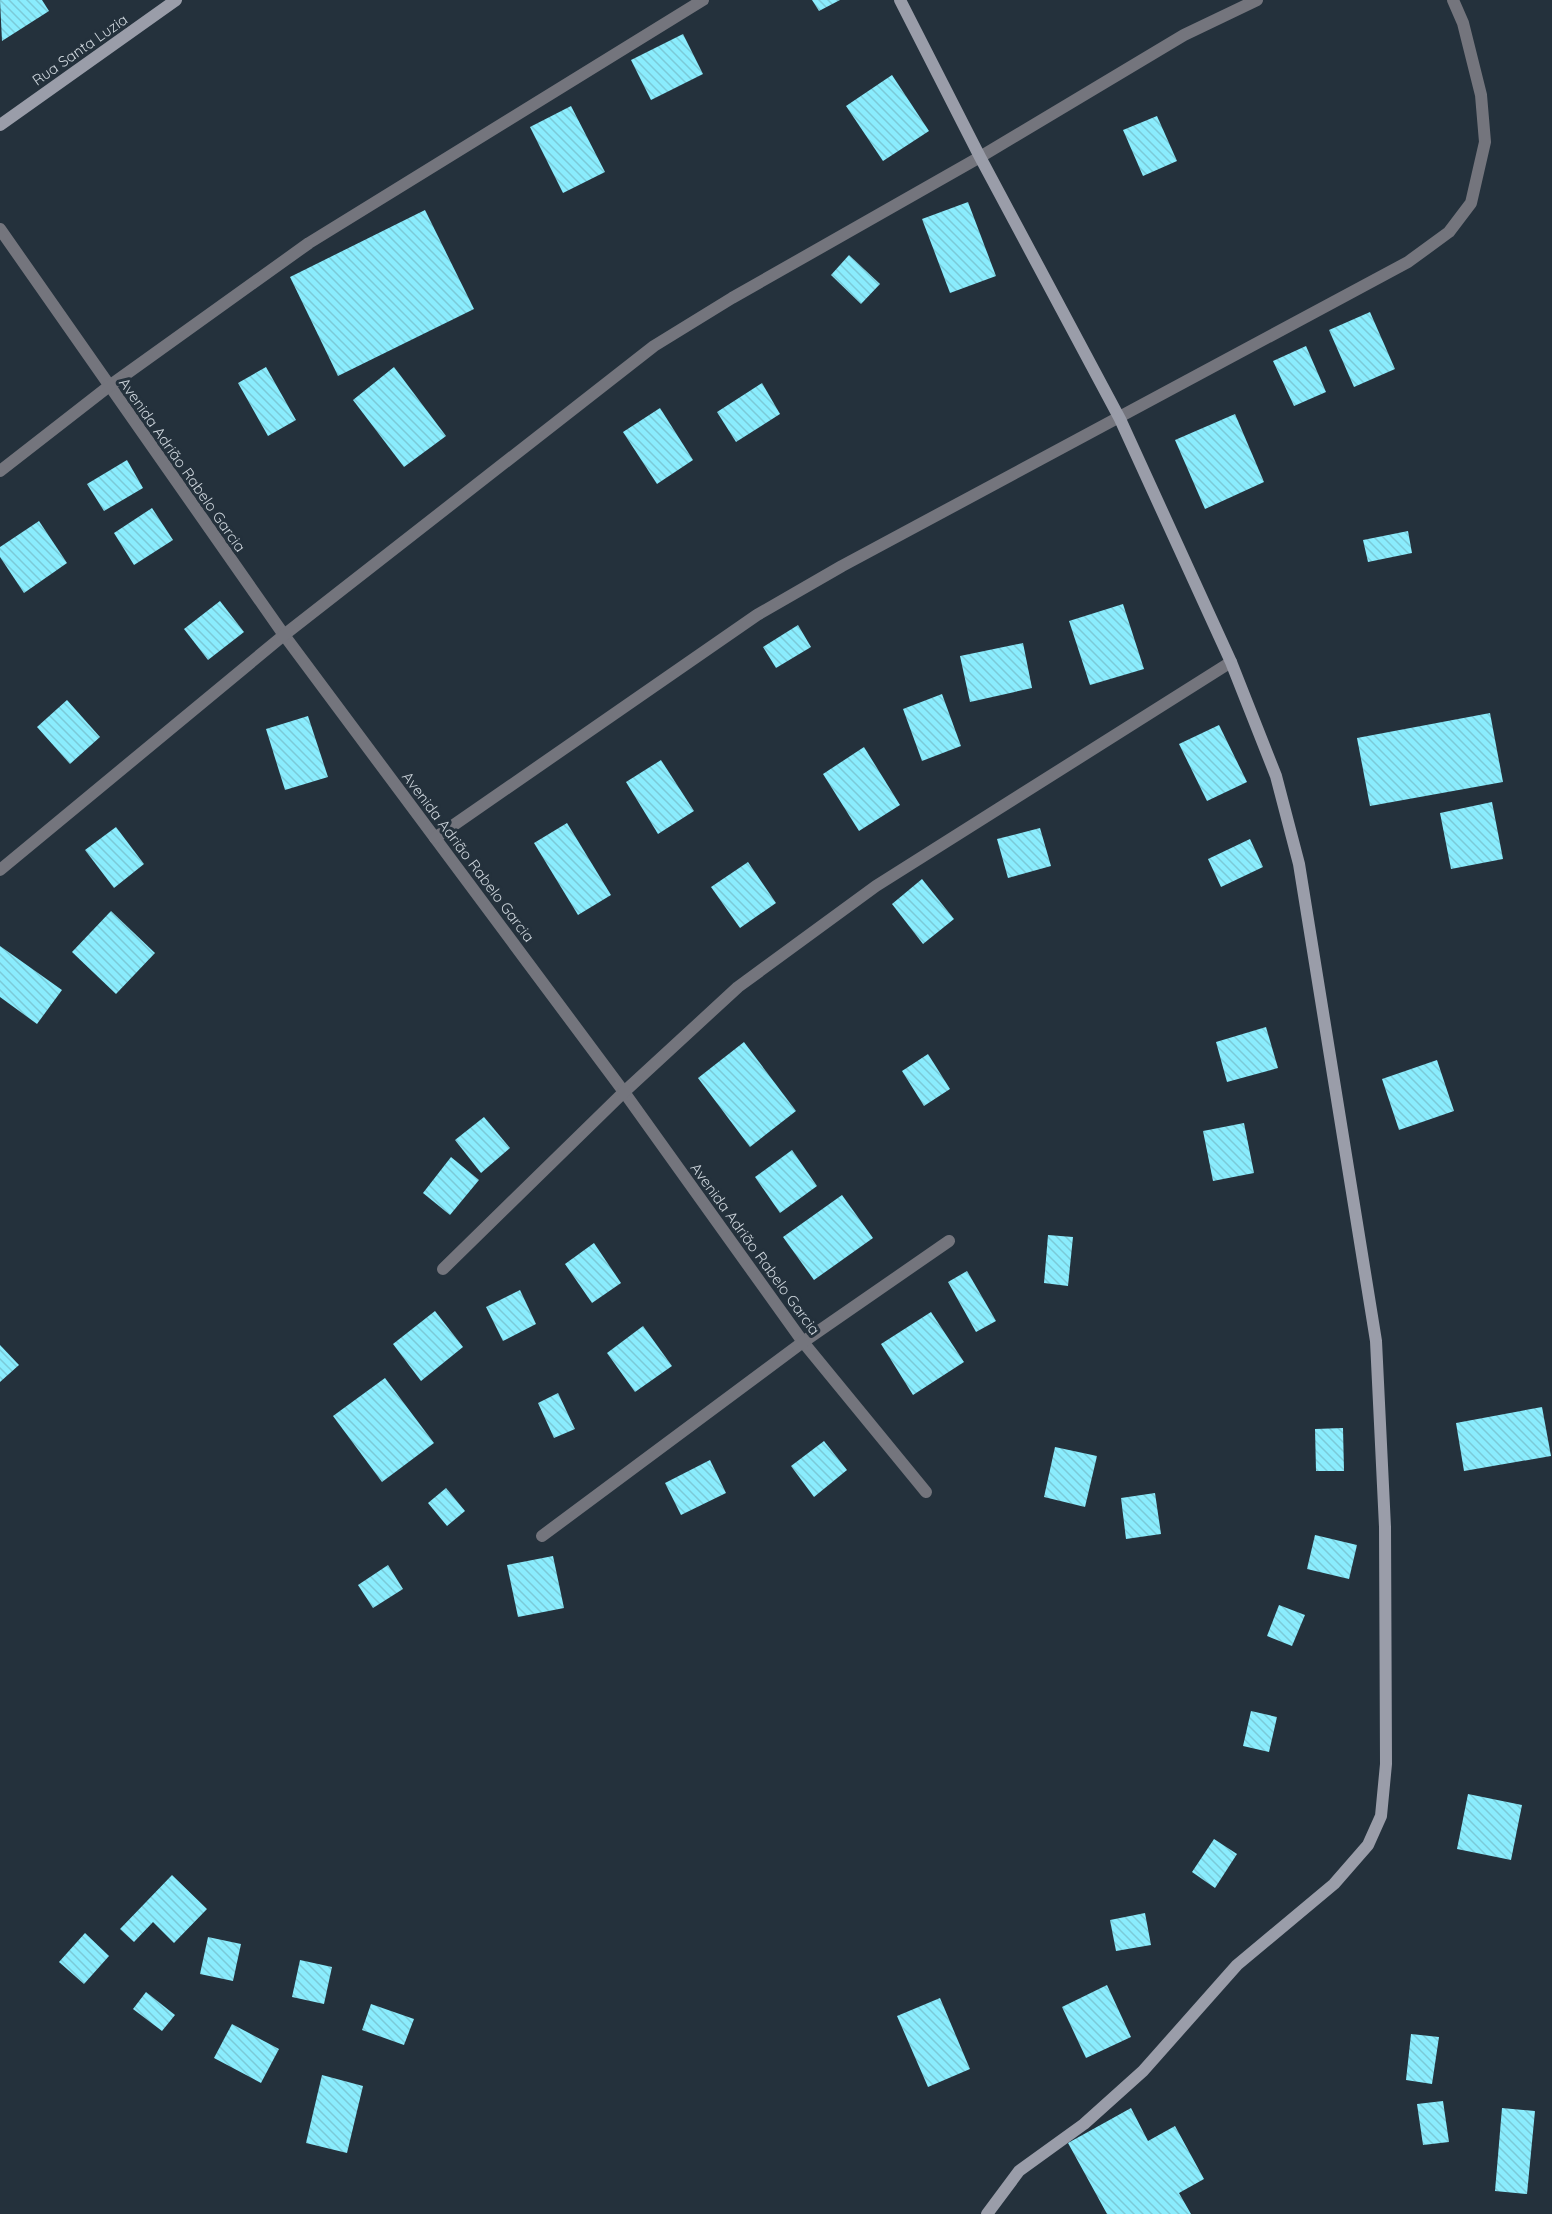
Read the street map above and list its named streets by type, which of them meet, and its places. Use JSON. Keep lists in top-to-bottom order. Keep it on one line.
{"streets":{"street":["Rua Santa Luzia","Avenida Adrião Rabelo Garcia"]}}
